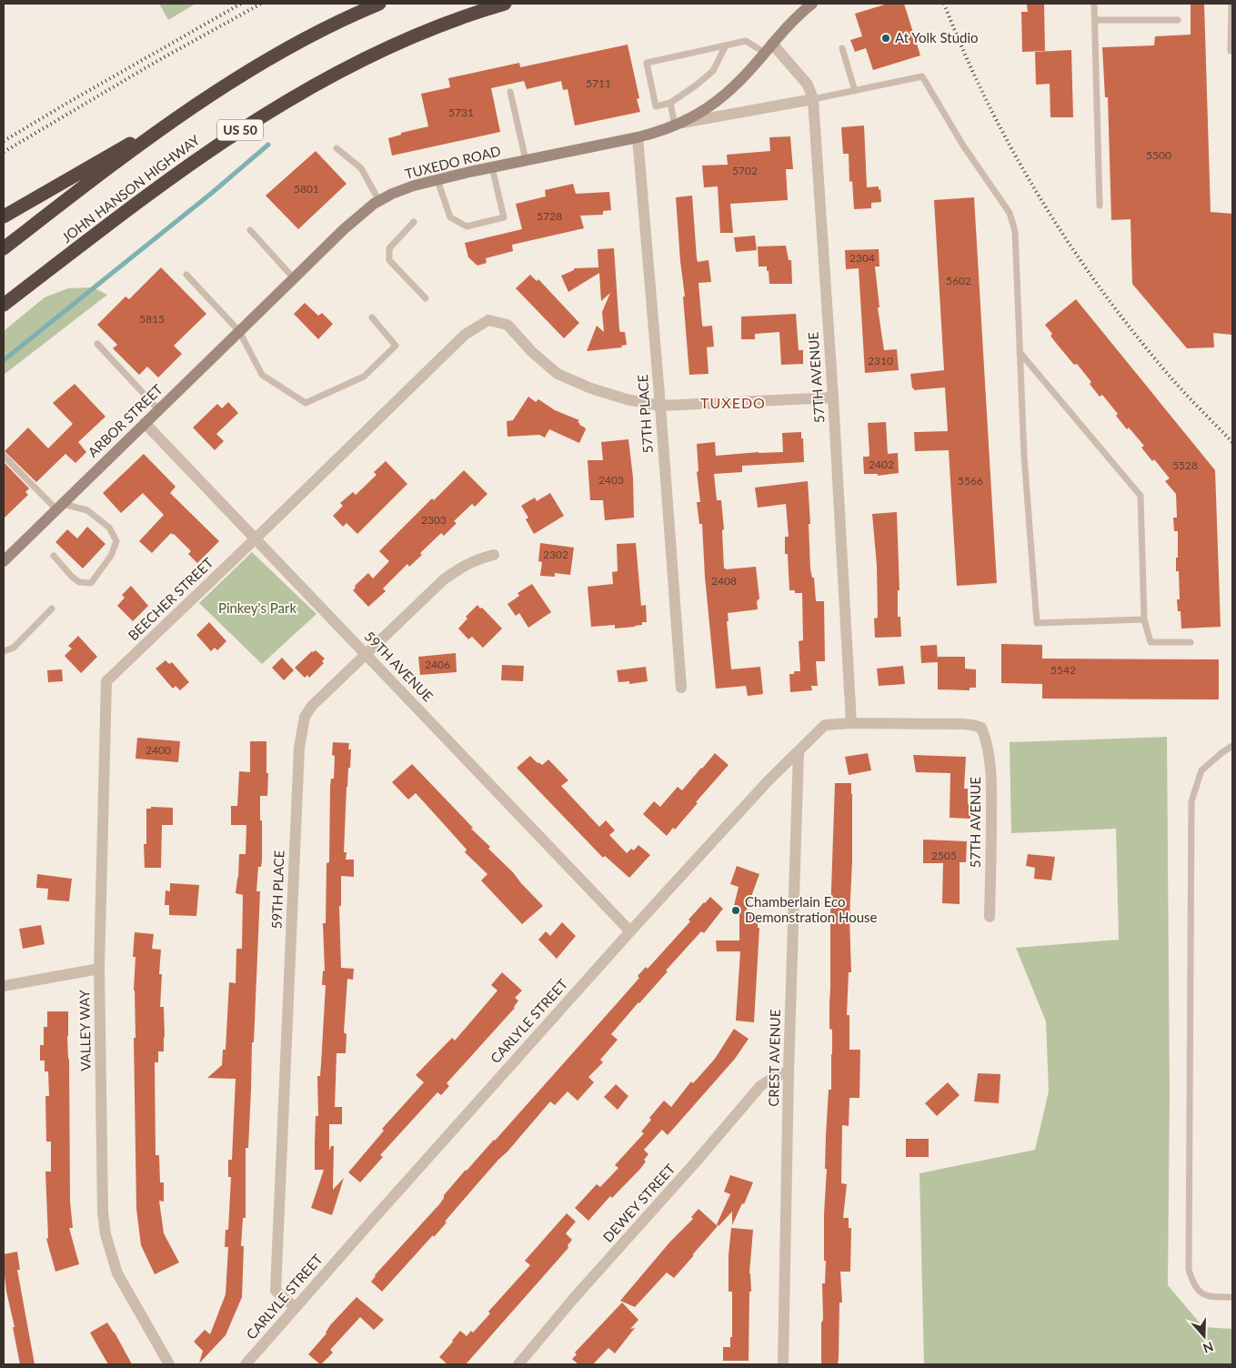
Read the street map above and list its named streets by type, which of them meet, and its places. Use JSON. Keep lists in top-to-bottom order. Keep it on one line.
{"streets":{"highway":["US 50","JOHN HANSON HIGHWAY"],"main road":["TUXEDO ROAD","ARBOR STREET"],"street":["57TH AVENUE","57TH PLACE","BEECHER STREET","59TH AVENUE","59TH PLACE","CARLYLE STREET","VALLEY WAY","CREST AVENUE","DEWEY STREET"]},"crossings":[["TUXEDO ROAD","57TH AVENUE"],["TUXEDO ROAD","57TH PLACE"],["TUXEDO ROAD","ARBOR STREET"],["57TH AVENUE","CARLYLE STREET"],["57TH PLACE","BEECHER STREET"],["ARBOR STREET","59TH AVENUE"],["BEECHER STREET","59TH AVENUE"],["BEECHER STREET","VALLEY WAY"],["59TH AVENUE","59TH PLACE"],["59TH AVENUE","CARLYLE STREET"],["59TH PLACE","CARLYLE STREET"],["CARLYLE STREET","CREST AVENUE"],["CREST AVENUE","DEWEY STREET"]],"districts":["TUXEDO"],"parks":["Pinkey's Park"],"places":["At Yolk Studio","Chamberlain Eco Demonstration House"],"house_numbers":["5711","5731","5500","5702","5801","5728","2304","5602","5815","2310","2402","5528","2403","5566","2303","2302","2408","2406","5542","2400","2505"],"north":"bottom"}
